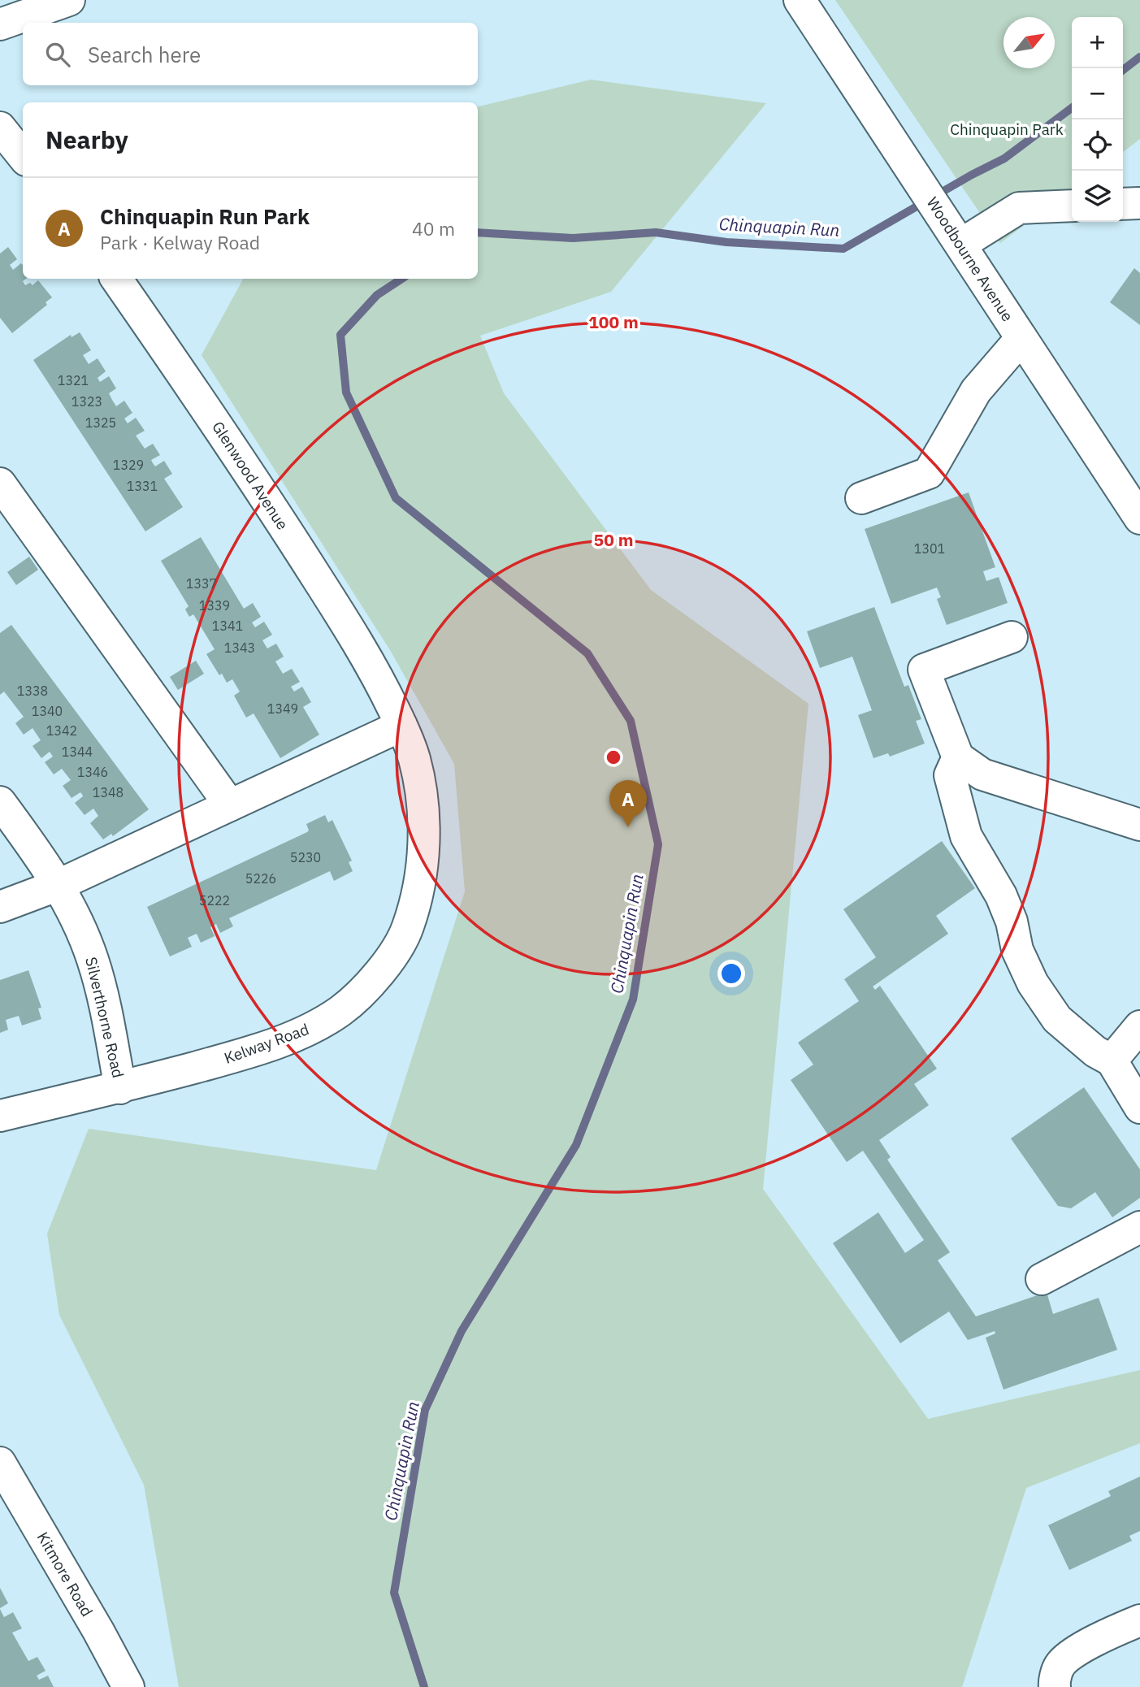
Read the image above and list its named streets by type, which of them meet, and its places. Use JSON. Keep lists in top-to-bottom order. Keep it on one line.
{"streets":{"street":["Woodbourne Avenue","Glenwood Avenue","Silverthorne Road","Kelway Road","Kitmore Road"]},"crossings":[["Glenwood Avenue","Kelway Road"],["Silverthorne Road","Kelway Road"]],"water":["Chinquapin Run"],"parks":["Chinquapin Park"],"house_numbers":["1321","1323","1325","1329","1331","1301","1337","1339","1341","1343","1338","1349","1340","1342","1344","1346","1348","5230","5226","5222"],"north":"top right","page":{"map_buttons":["+","−"],"search":"Search here","heading":"Nearby","list":[{"mark":"A","name":"Chinquapin Run Park","note":"Park · Kelway Road","value":"40 m"}],"pins":"A"},"rings":["100 m","50 m"]}
